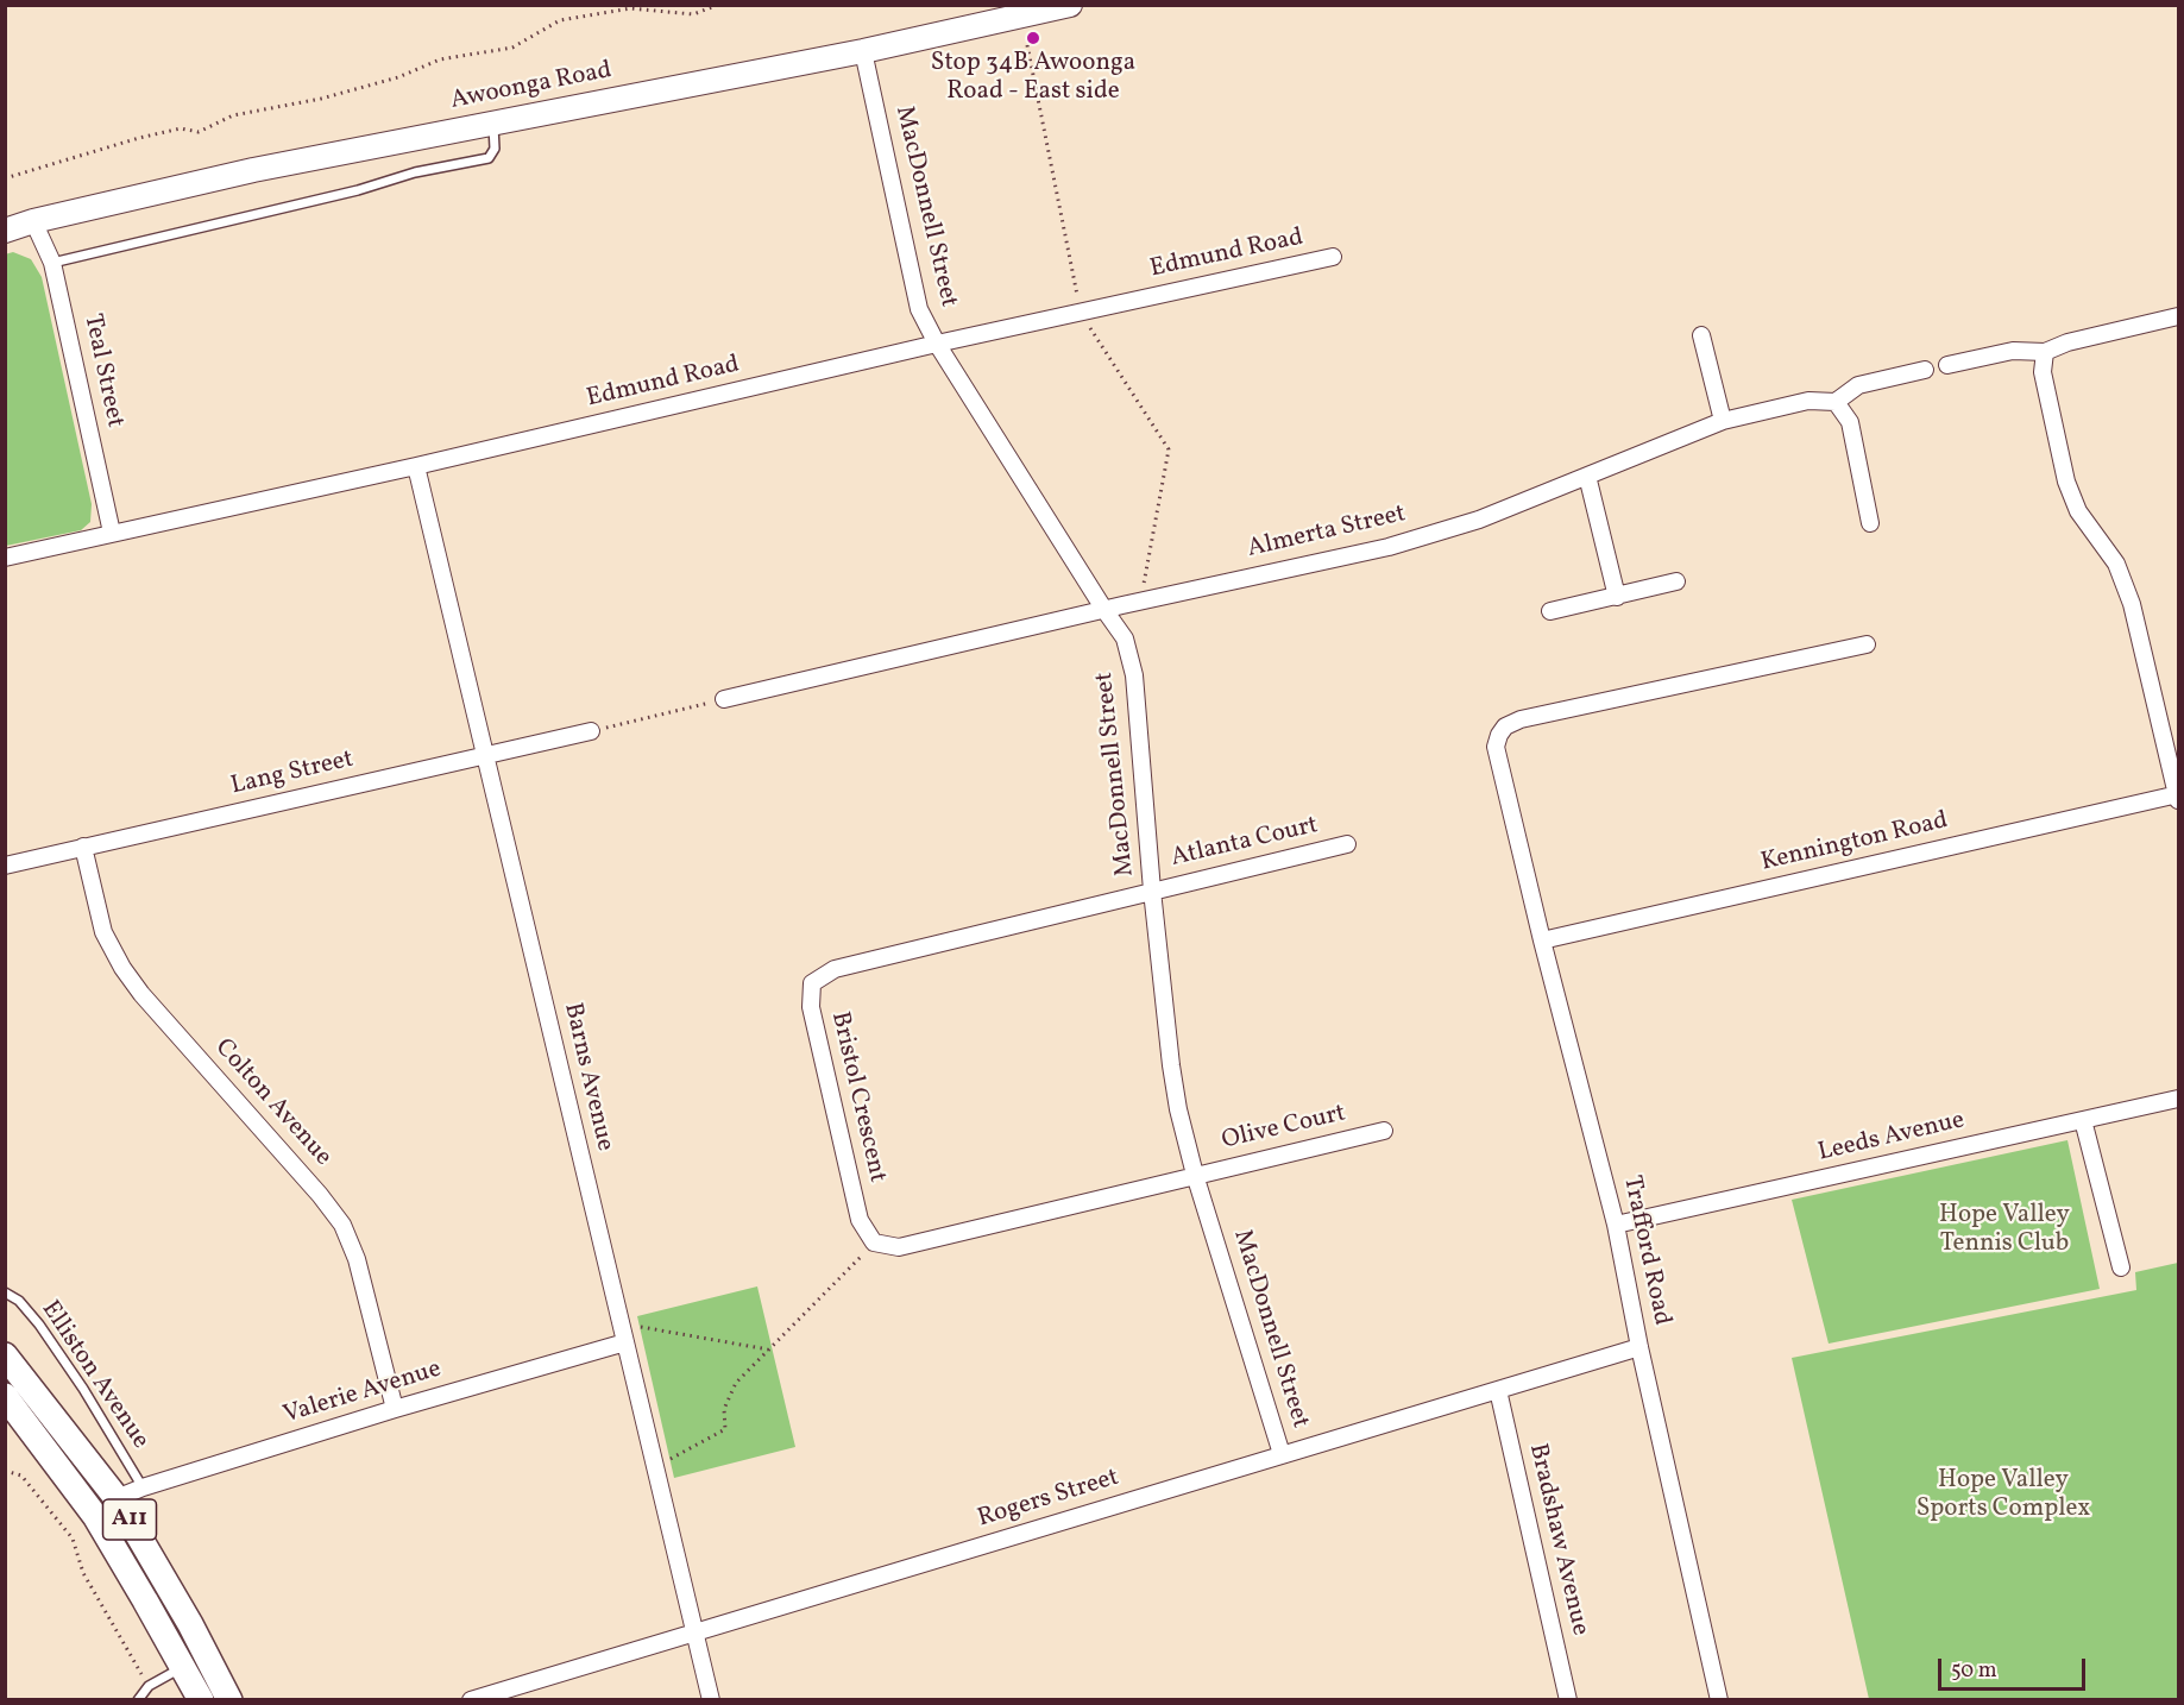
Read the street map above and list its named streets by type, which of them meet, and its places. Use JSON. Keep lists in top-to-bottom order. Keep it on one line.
{"streets":{"main road":["Awoonga Road","A11"],"street":["MacDonnell Street","Edmund Road","Teal Street","Almerta Street","Lang Street","Atlanta Court","Kennington Road","Barns Avenue","Bristol Crescent","Colton Avenue","Olive Court","Leeds Avenue","Trafford Road","Valerie Avenue","Rogers Street","Bradshaw Avenue"],"lane":["Elliston Avenue"]},"crossings":[["Awoonga Road","MacDonnell Street"],["Awoonga Road","Teal Street"],["MacDonnell Street","Edmund Road"],["MacDonnell Street","Almerta Street"],["MacDonnell Street","Atlanta Court"],["MacDonnell Street","Bristol Crescent"],["MacDonnell Street","Olive Court"],["MacDonnell Street","Rogers Street"],["Edmund Road","Teal Street"],["Edmund Road","Barns Avenue"],["Lang Street","Barns Avenue"],["Lang Street","Colton Avenue"],["Atlanta Court","Bristol Crescent"],["Kennington Road","Trafford Road"],["Barns Avenue","Valerie Avenue"],["Barns Avenue","Rogers Street"],["Colton Avenue","Valerie Avenue"],["Leeds Avenue","Trafford Road"],["Trafford Road","Rogers Street"],["Elliston Avenue","Valerie Avenue"],["Valerie Avenue","A11"],["Rogers Street","Bradshaw Avenue"]],"parks":["Hope Valley Tennis Club","Hope Valley Sports Complex"],"places":["Stop 34B Awoonga Road - East side"],"scale_bar":"50 m"}
